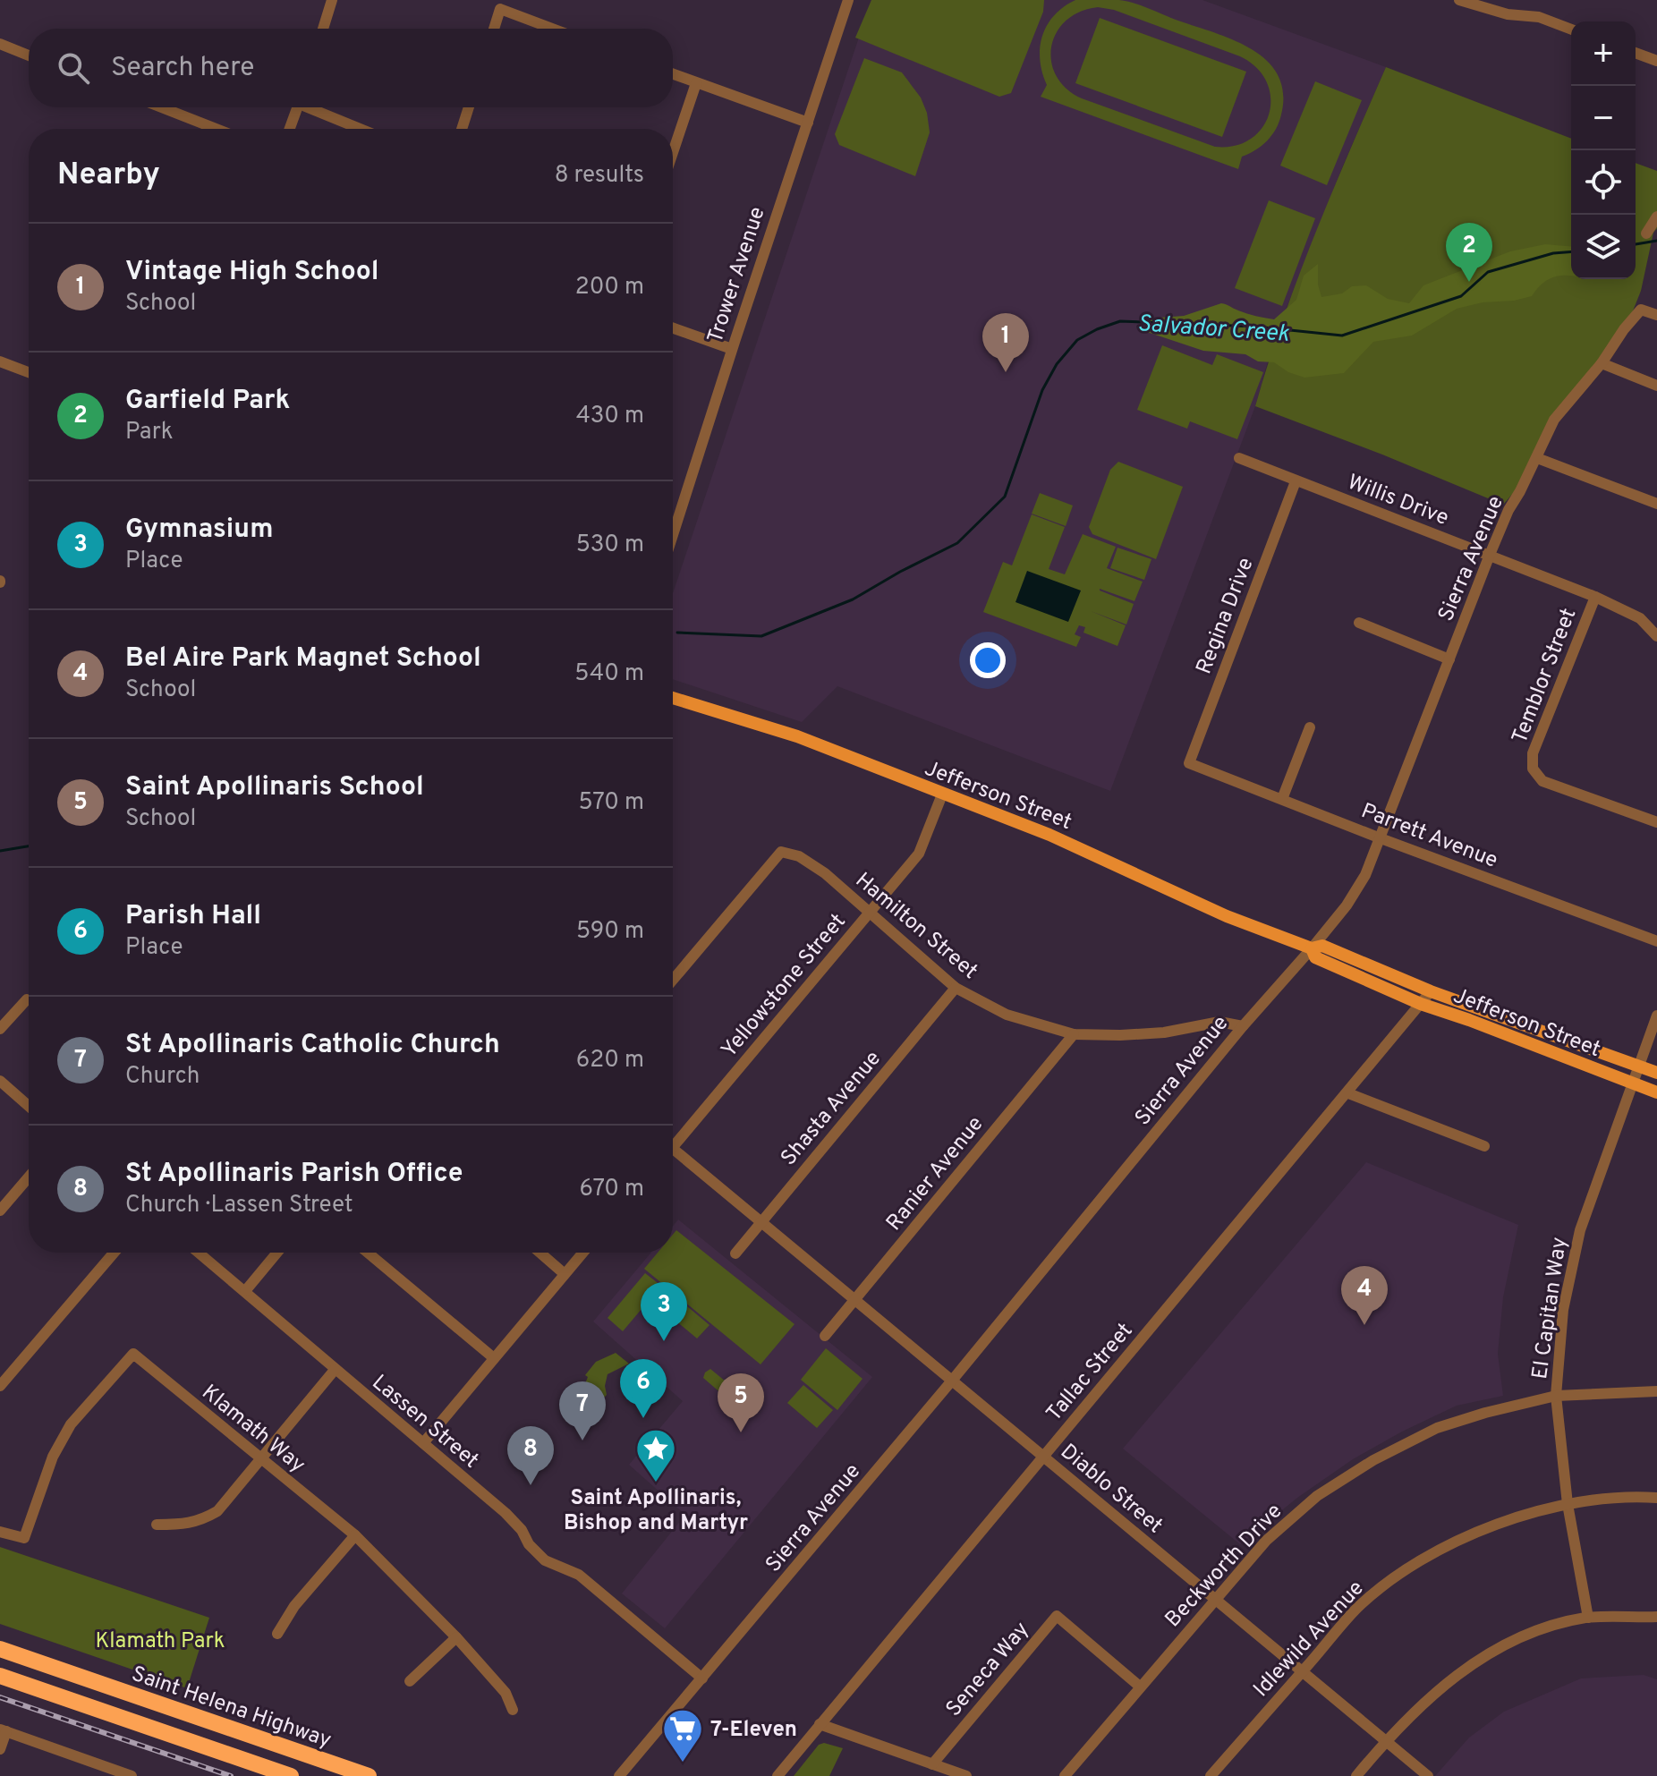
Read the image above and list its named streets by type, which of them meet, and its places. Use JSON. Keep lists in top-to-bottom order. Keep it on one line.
{"streets":{"highway":["Saint Helena Highway"],"main road":["Jefferson Street"],"street":["Trower Avenue","Willis Drive","Sierra Avenue","Regina Drive","Temblor Street","Parrett Avenue","Hamilton Street","Yellowstone Street","Shasta Avenue","Ranier Avenue","El Capitan Way","Tallac Street","Lassen Street","Klamath Way","Diablo Street","Beckworth Drive","Idlewild Avenue","Seneca Way"]},"crossings":[["Willis Drive","Sierra Avenue"],["Willis Drive","Regina Drive"],["Willis Drive","Temblor Street"],["Sierra Avenue","Jefferson Street"],["Sierra Avenue","Parrett Avenue"],["Sierra Avenue","Hamilton Street"],["Sierra Avenue","Lassen Street"],["Sierra Avenue","Diablo Street"],["Regina Drive","Parrett Avenue"],["Jefferson Street","Yellowstone Street"],["Jefferson Street","El Capitan Way"],["Jefferson Street","Tallac Street"],["Hamilton Street","Yellowstone Street"],["Hamilton Street","Shasta Avenue"],["Hamilton Street","Ranier Avenue"],["Shasta Avenue","Diablo Street"],["Ranier Avenue","Diablo Street"],["El Capitan Way","Beckworth Drive"],["El Capitan Way","Idlewild Avenue"],["Tallac Street","Diablo Street"],["Diablo Street","Beckworth Drive"],["Diablo Street","Idlewild Avenue"],["Beckworth Drive","Seneca Way"]],"water":["Salvador Creek"],"parks":["Klamath Park"],"places":{"place":["Saint Apollinaris, Bishop and Martyr"],"supermarket":["7-Eleven"]},"page":{"map_buttons":["+","−"],"search":"Search here","heading":["Nearby","8 results"],"list":[{"mark":"1","name":"Vintage High School","note":"School","value":"200 m"},{"mark":"2","name":"Garfield Park","note":"Park","value":"430 m"},{"mark":"3","name":"Gymnasium","note":"Place","value":"530 m"},{"mark":"4","name":"Bel Aire Park Magnet School","note":"School","value":"540 m"},{"mark":"5","name":"Saint Apollinaris School","note":"School","value":"570 m"},{"mark":"6","name":"Parish Hall","note":"Place","value":"590 m"},{"mark":"7","name":"St Apollinaris Catholic Church","note":"Church","value":"620 m"},{"mark":"8","name":"St Apollinaris Parish Office","note":"Church · Lassen Street","value":"670 m"}],"pins":["2","1","4","3","6","5","7","8"]}}
